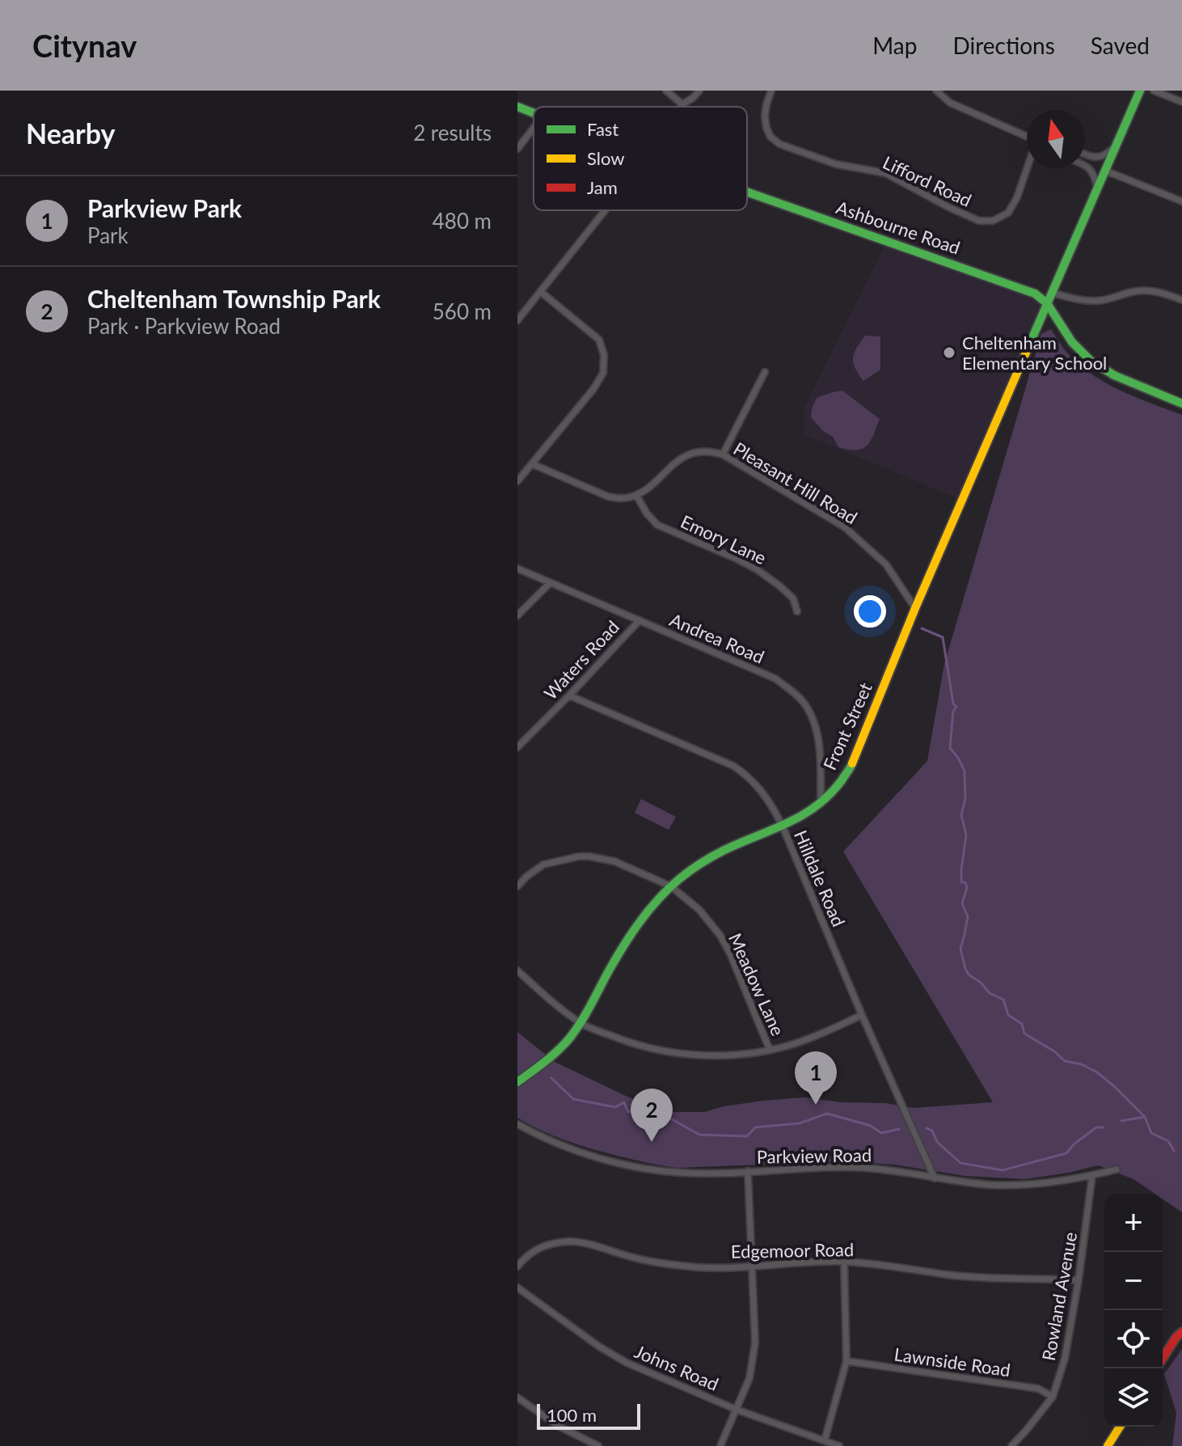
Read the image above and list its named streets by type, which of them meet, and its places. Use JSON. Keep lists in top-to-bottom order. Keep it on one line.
{"streets":{"street":["Lifford Road","Ashbourne Road","Pleasant Hill Road","Emory Lane","Andrea Road","Waters Road","Front Street","Hilldale Road","Meadow Lane","Parkview Road","Edgemoor Road","Rowland Avenue","Lawnside Road","Johns Road"]},"crossings":[["Ashbourne Road","Front Street"],["Pleasant Hill Road","Emory Lane"],["Pleasant Hill Road","Front Street"],["Andrea Road","Waters Road"],["Andrea Road","Front Street"],["Waters Road","Hilldale Road"],["Front Street","Hilldale Road"],["Front Street","Meadow Lane"],["Hilldale Road","Parkview Road"],["Parkview Road","Rowland Avenue"],["Edgemoor Road","Rowland Avenue"],["Rowland Avenue","Lawnside Road"]],"places":["Cheltenham Elementary School"],"legend":["Fast","Slow","Jam"],"scale_bar":"100 m","north":"top","page":{"header":"Citynav","nav":["Map","Directions","Saved"],"heading":["Nearby","2 results"],"list":[{"mark":"1","name":"Parkview Park","note":"Park","value":"480 m"},{"mark":"2","name":"Cheltenham Township Park","note":"Park · Parkview Road","value":"560 m"}],"pins":["1","2"],"map_buttons":["+","−"],"scale":"100 m"}}
